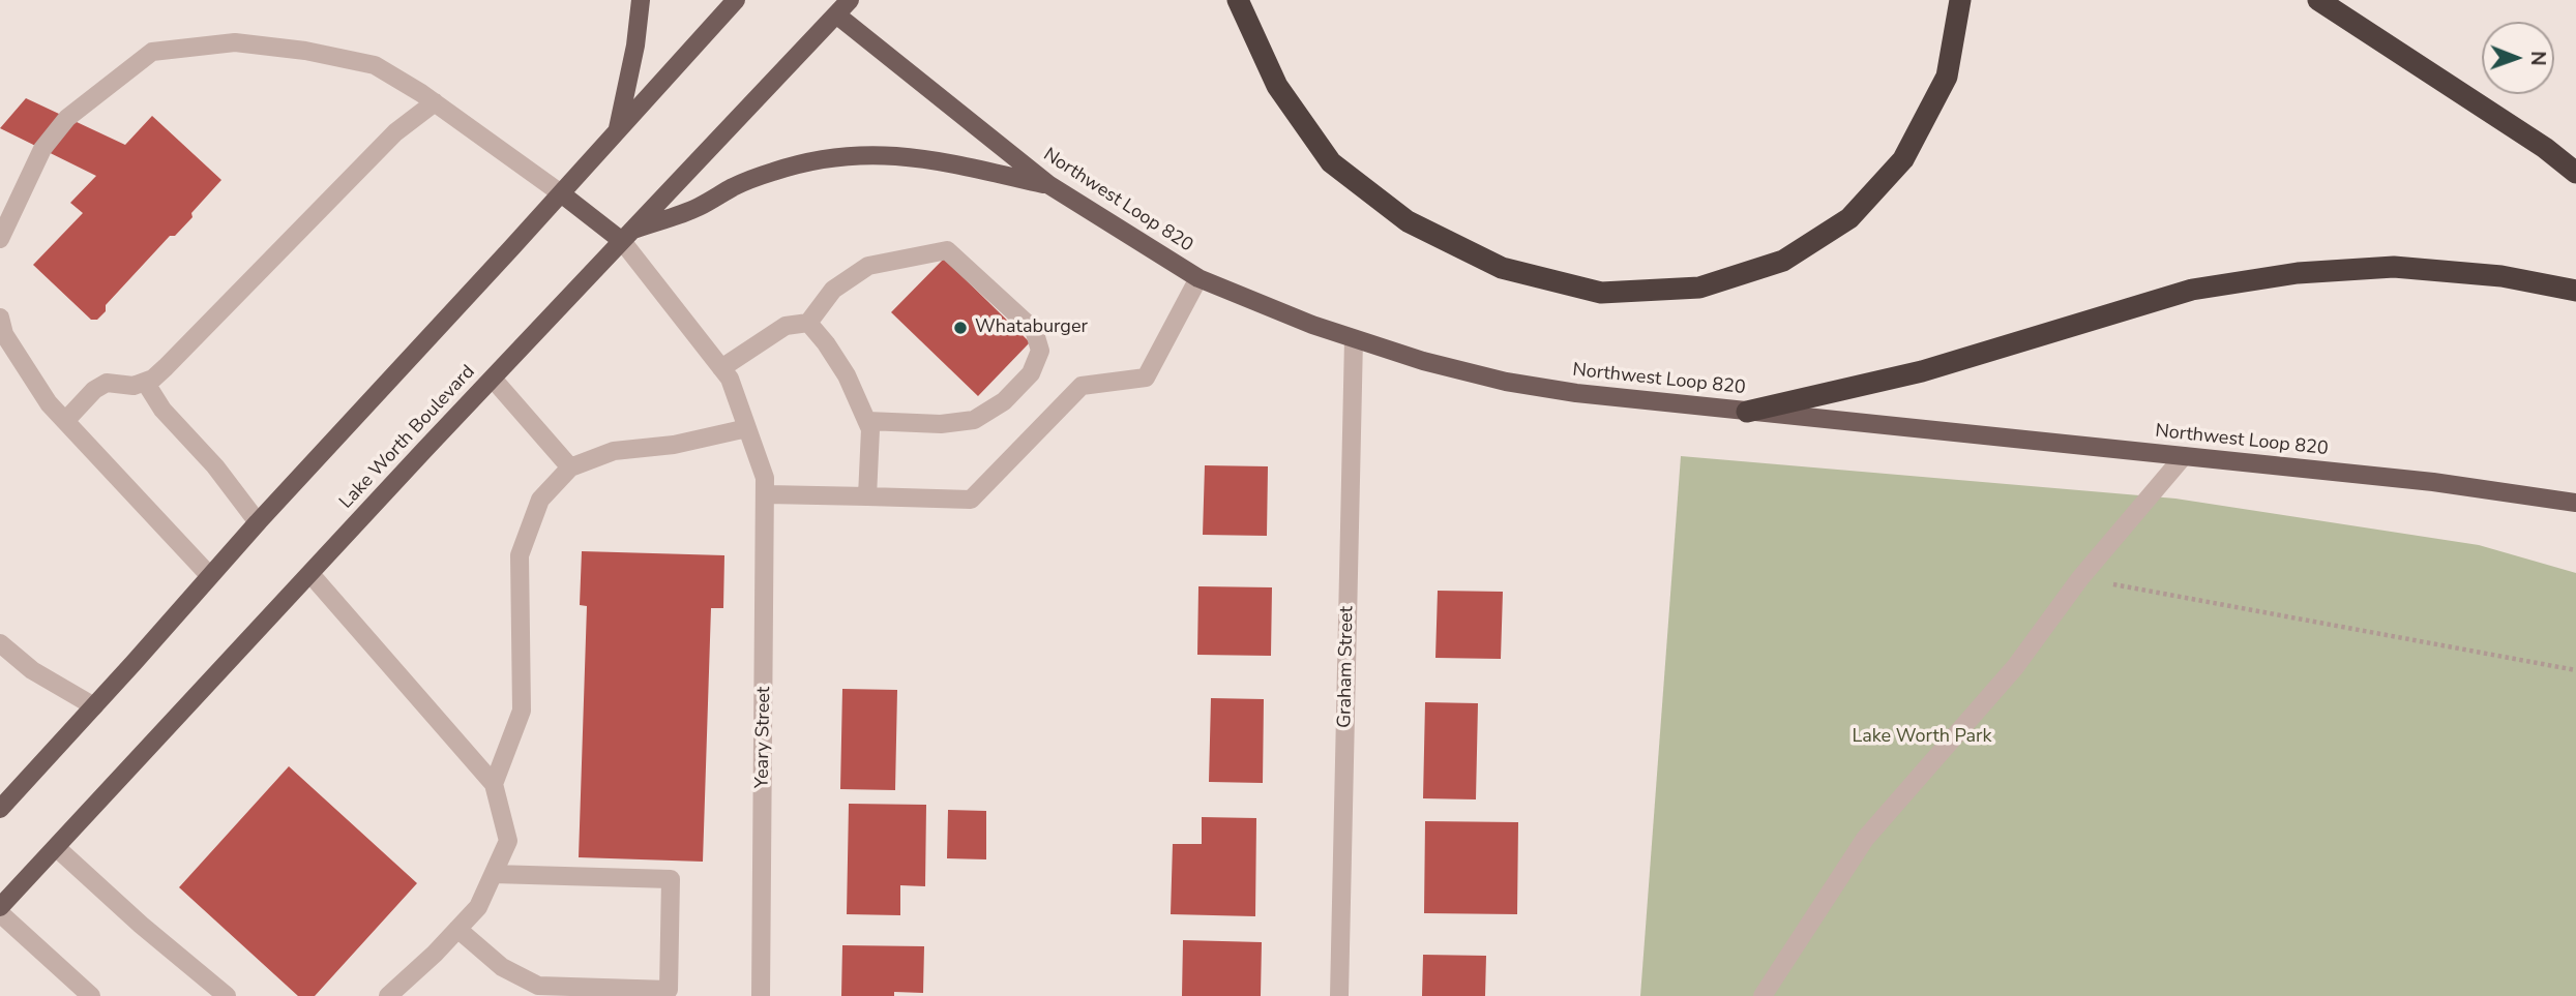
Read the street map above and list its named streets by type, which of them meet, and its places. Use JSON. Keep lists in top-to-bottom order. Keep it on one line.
{"streets":{"main road":["Northwest Loop 820","Lake Worth Boulevard"],"street":["Graham Street","Yeary Street"]},"crossings":[["Northwest Loop 820","Lake Worth Boulevard"],["Northwest Loop 820","Graham Street"]],"parks":["Lake Worth Park"],"places":["Whataburger"],"north":"right"}
